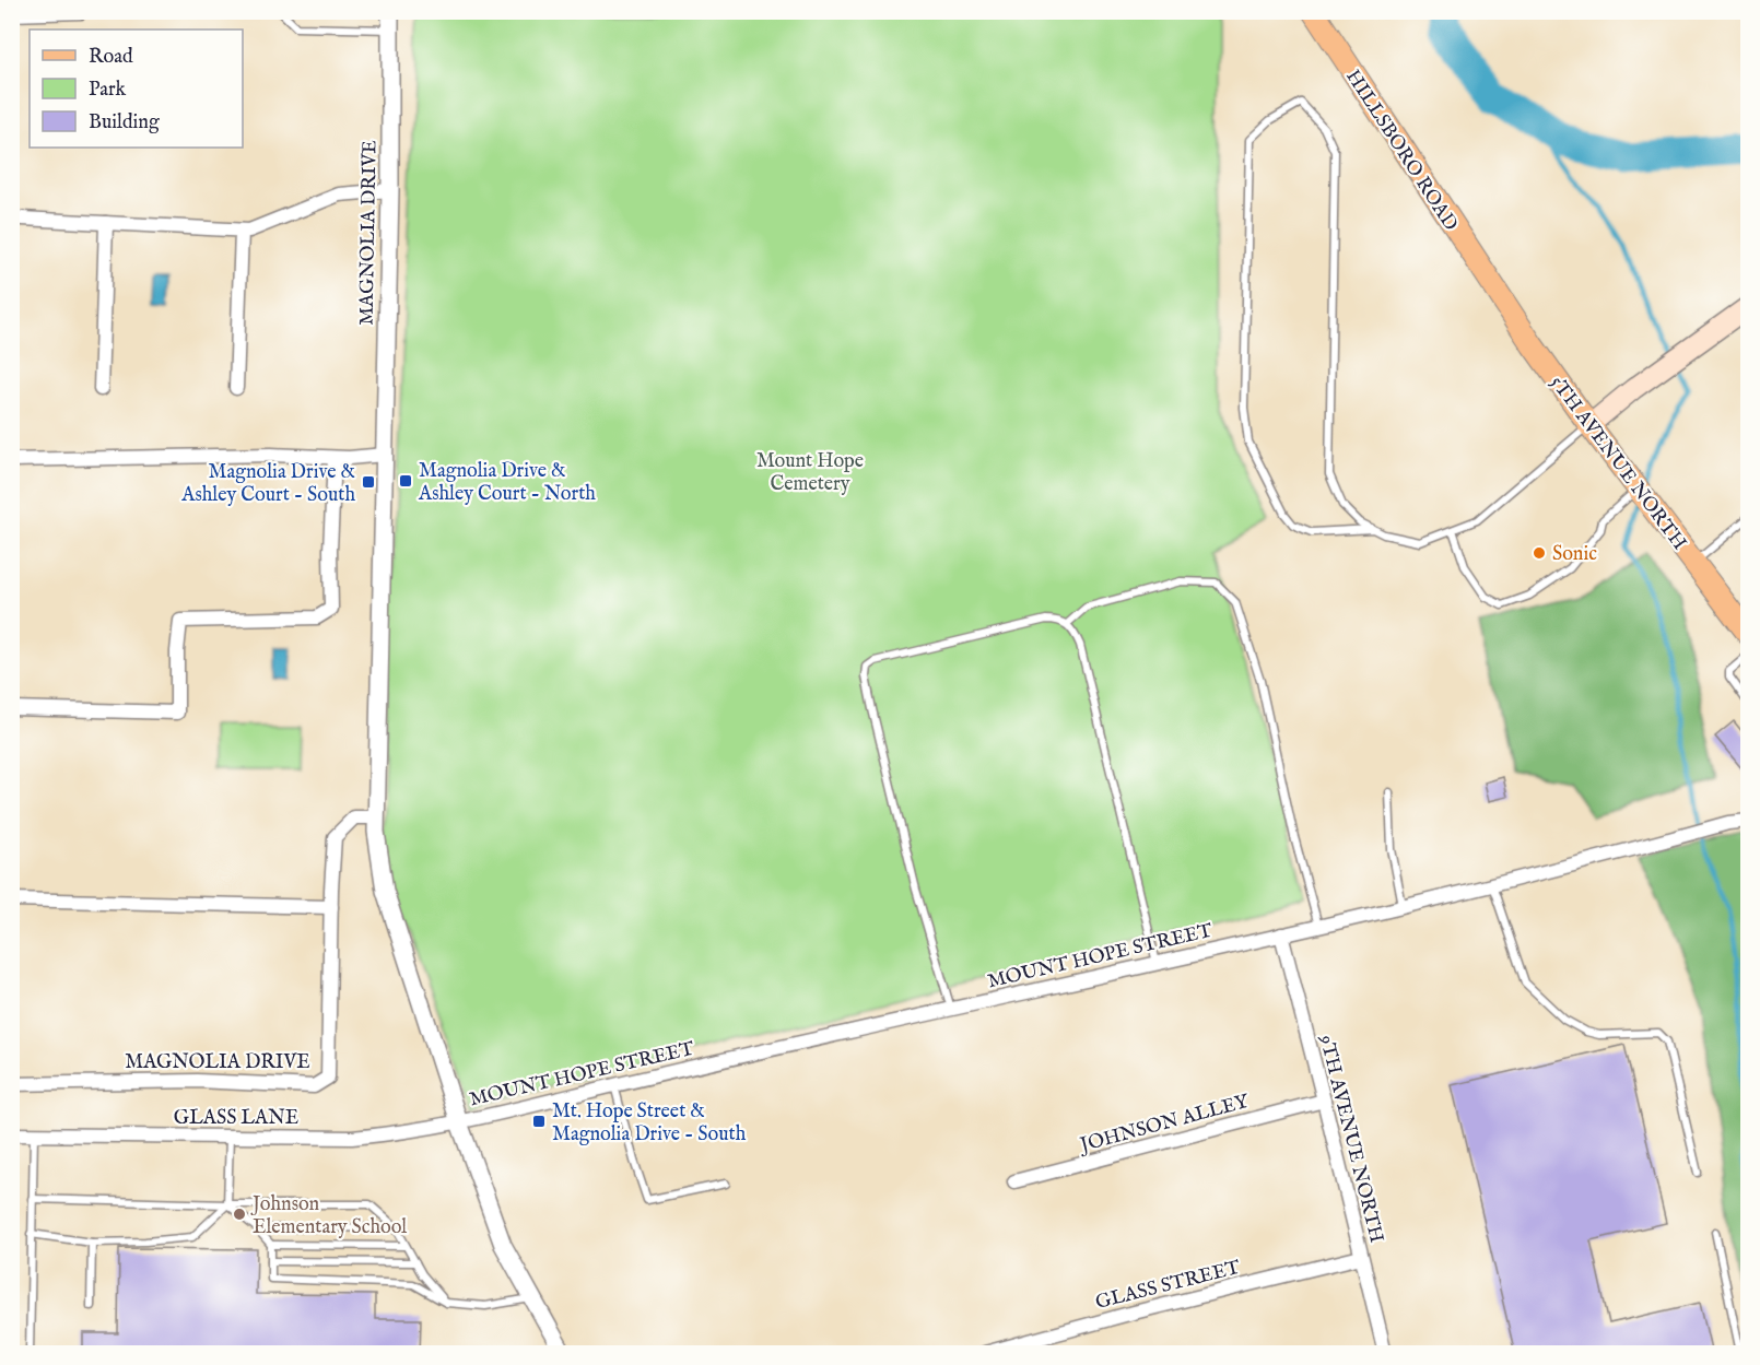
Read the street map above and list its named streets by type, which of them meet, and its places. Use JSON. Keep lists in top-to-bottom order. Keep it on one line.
{"streets":{"main road":["HILLSBORO ROAD","5TH AVENUE NORTH"],"street":["MAGNOLIA DRIVE","MOUNT HOPE STREET","GLASS LANE","JOHNSON ALLEY","9TH AVENUE NORTH","GLASS STREET"]},"crossings":[["HILLSBORO ROAD","5TH AVENUE NORTH"],["MAGNOLIA DRIVE","MOUNT HOPE STREET"],["MAGNOLIA DRIVE","GLASS LANE"],["MOUNT HOPE STREET","GLASS LANE"],["MOUNT HOPE STREET","9TH AVENUE NORTH"],["JOHNSON ALLEY","9TH AVENUE NORTH"],["9TH AVENUE NORTH","GLASS STREET"]],"parks":["Mount Hope Cemetery"],"places":{"transit":["Magnolia Drive & Ashley Court - North","Magnolia Drive & Ashley Court - South","Mt. Hope Street & Magnolia Drive - South"],"other":["Sonic","Johnson Elementary School"]},"legend":["Road","Park","Building"]}
